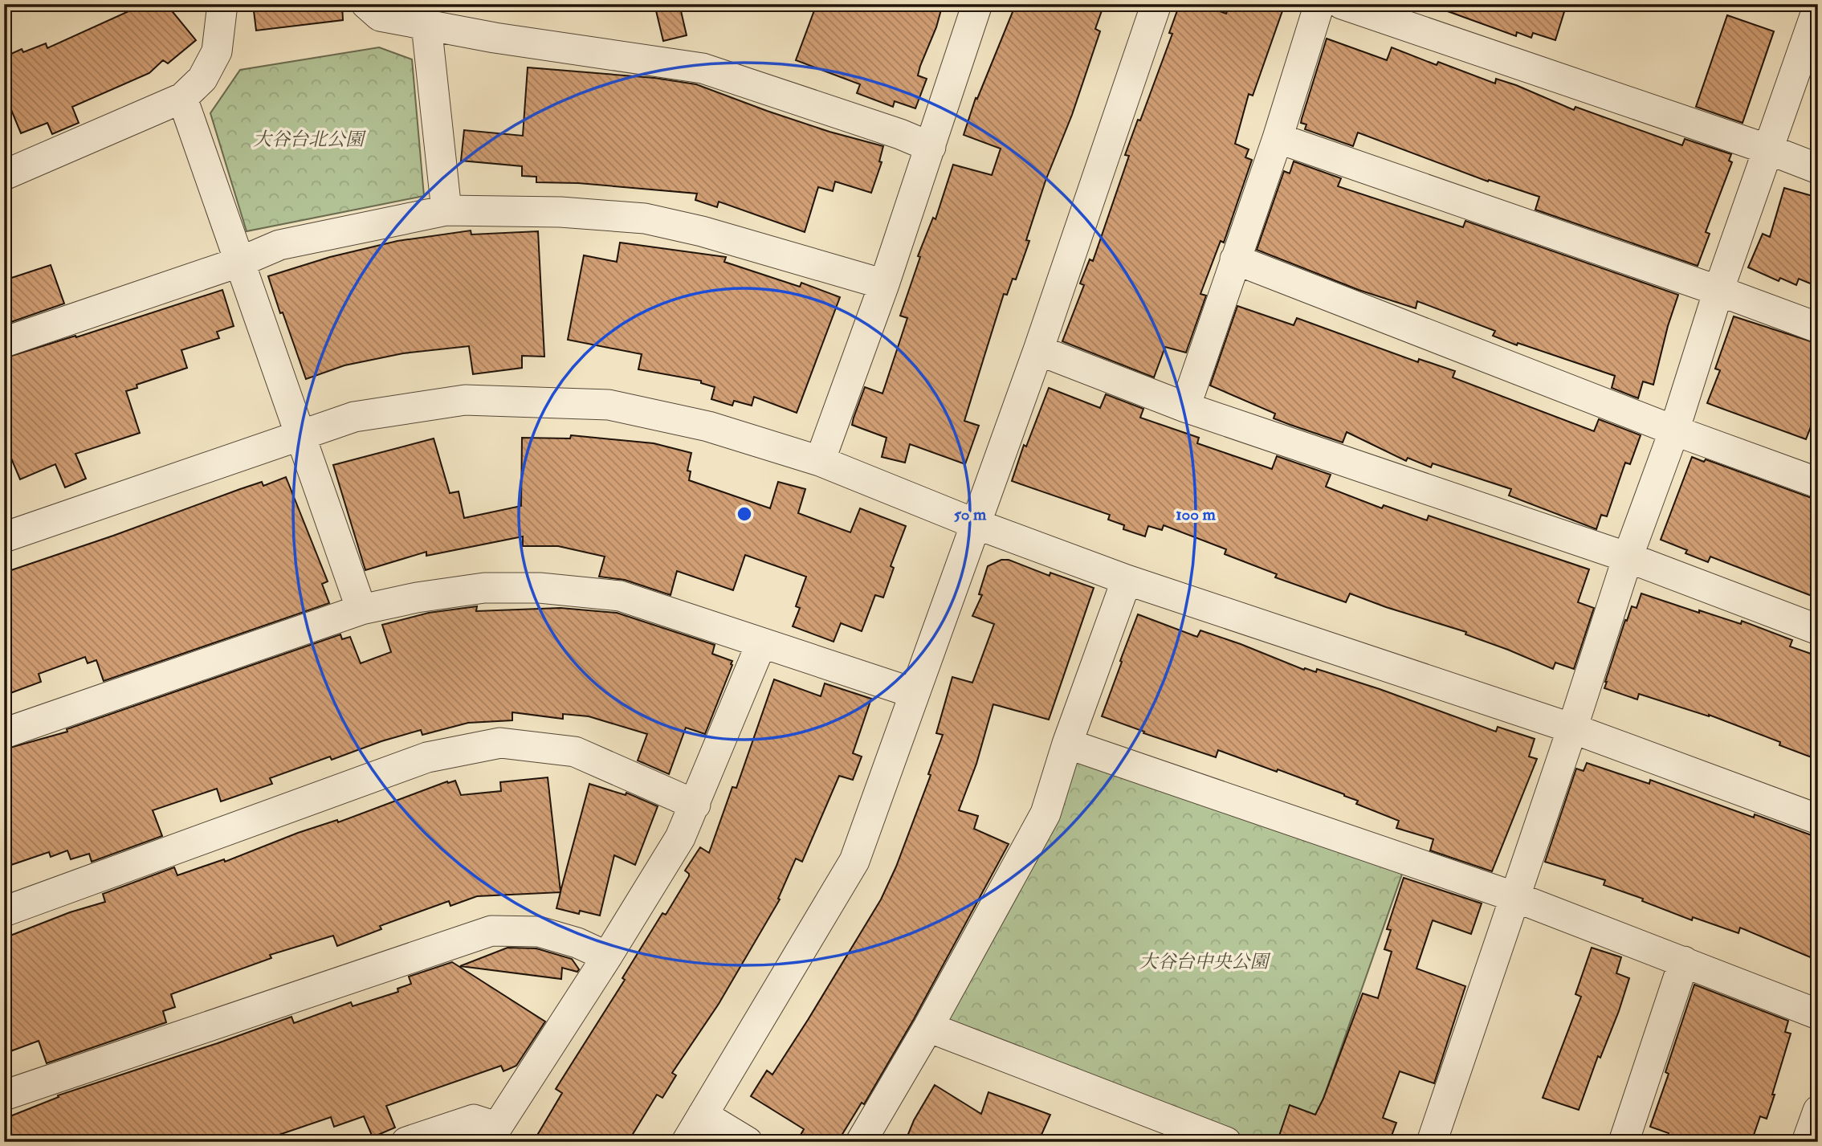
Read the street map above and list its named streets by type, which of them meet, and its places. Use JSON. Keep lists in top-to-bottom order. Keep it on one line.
{"parks":["大谷台北公園","大谷台中央公園"],"rings":["50 m","100 m"]}
